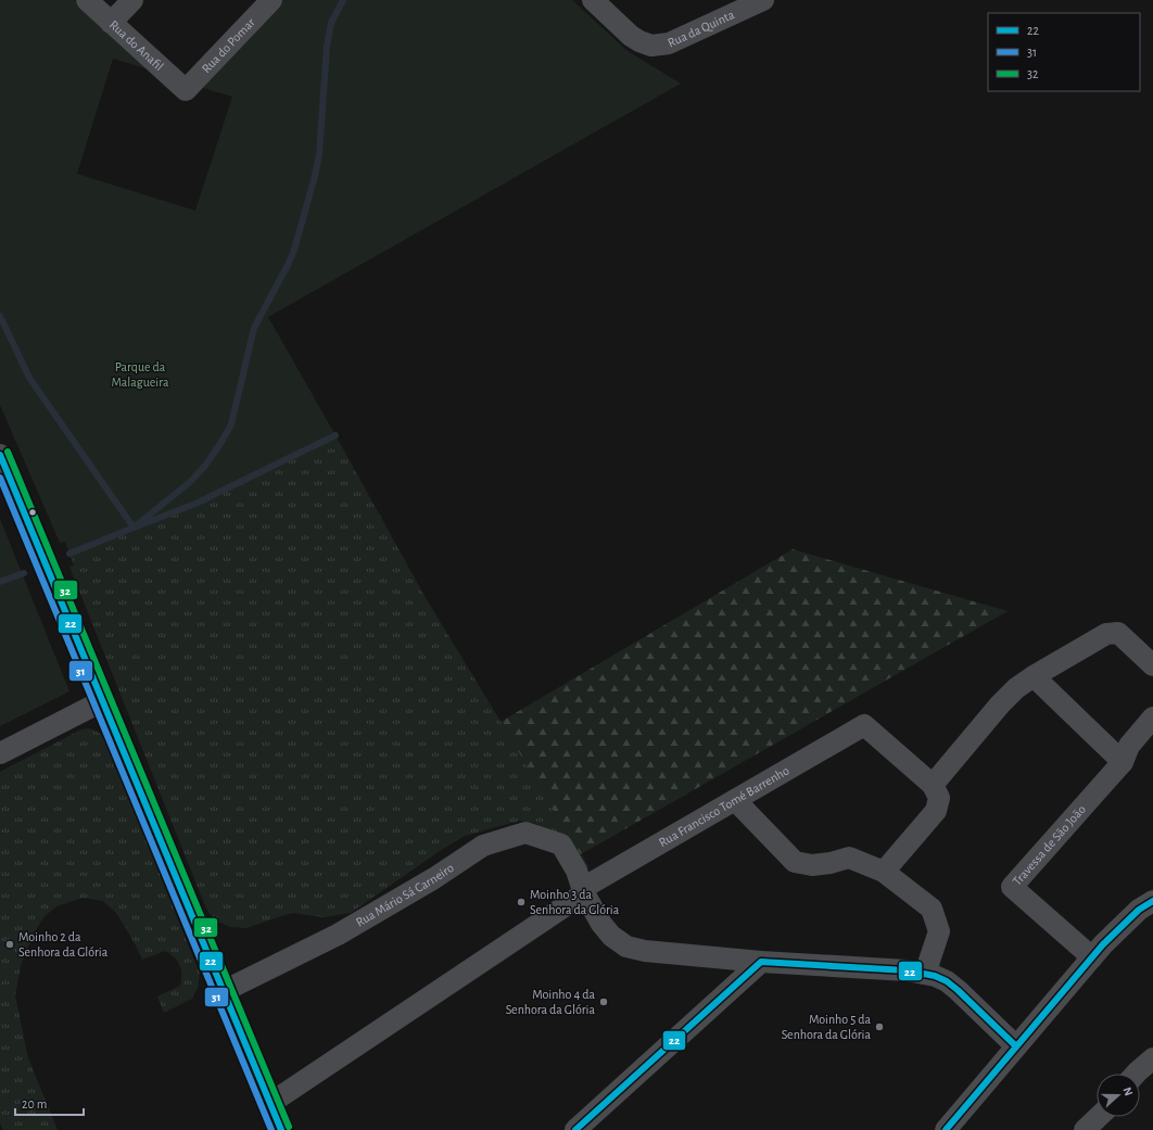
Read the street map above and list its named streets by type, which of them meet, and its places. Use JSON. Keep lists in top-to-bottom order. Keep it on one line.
{"streets":{"street":["Rua da Quinta","Rua do Anafil","Rua do Pomar","Rua Francisco Tomé Barrenho","Travessa de São João","Rua Mário Sá Carneiro"]},"crossings":[["Rua do Anafil","Rua do Pomar"],["Rua Francisco Tomé Barrenho","Rua Mário Sá Carneiro"]],"parks":["Parque da Malagueira"],"places":["Moinho 3 da Senhora da Glória","Moinho 2 da Senhora da Glória","Moinho 4 da Senhora da Glória","Moinho 5 da Senhora da Glória"],"lines":["transit line 32","transit line 22","transit line 31"],"legend":["22","31","32"],"scale_bar":"20 m","north":"right"}
